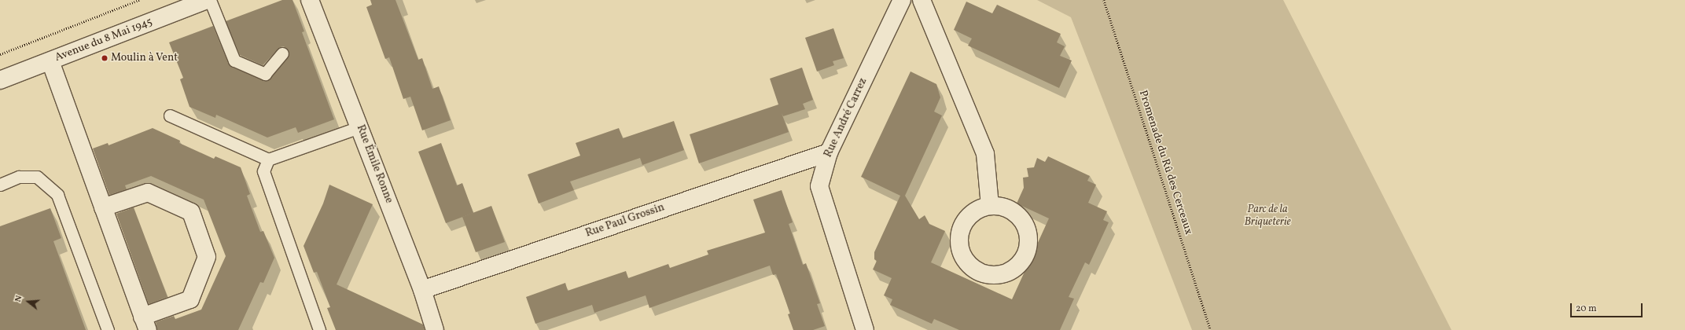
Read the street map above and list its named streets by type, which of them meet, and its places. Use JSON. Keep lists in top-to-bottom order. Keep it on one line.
{"streets":{"street":["Avenue du 8 Mai 1945","Rue André Carrez","Rue Émile Ronne","Rue Paul Grossin"],"path":["Promenade du Rû des Cerceaux"]},"crossings":[["Rue André Carrez","Rue Paul Grossin"],["Rue Émile Ronne","Rue Paul Grossin"]],"parks":["Parc de la Briqueterie"],"places":["Moulin à Vent"],"scale_bar":"20 m","north":"left"}
